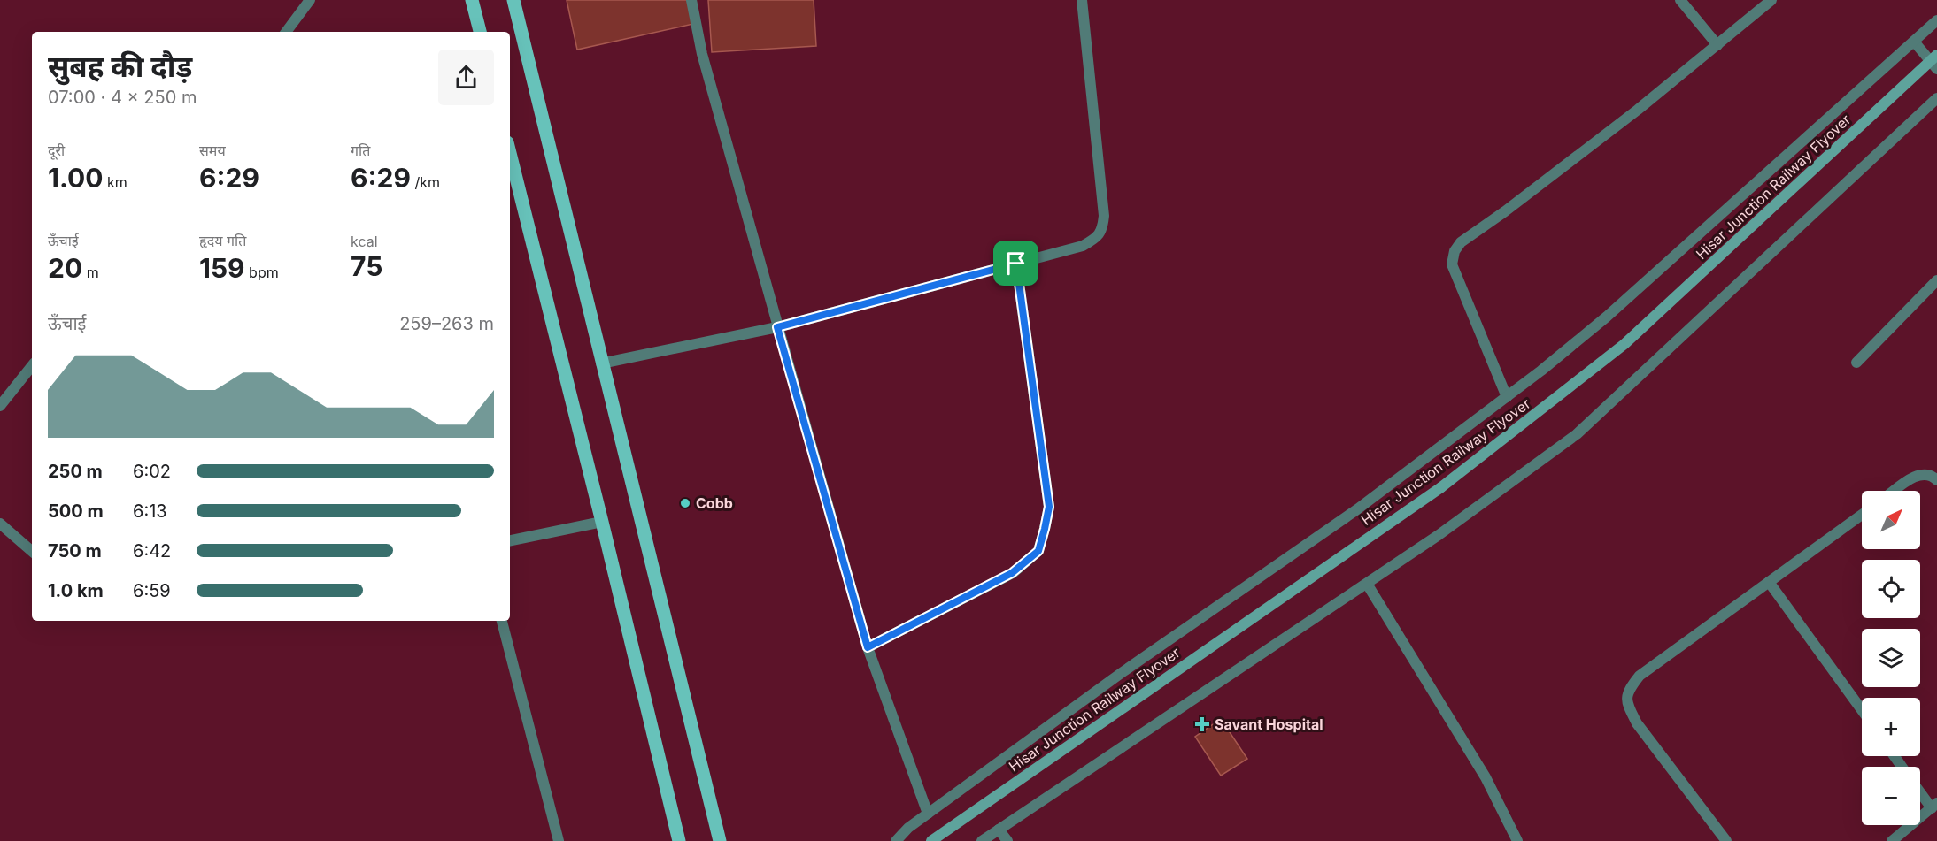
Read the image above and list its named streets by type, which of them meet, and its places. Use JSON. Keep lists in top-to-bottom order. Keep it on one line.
{"streets":{"main road":["Hisar Junction Railway Flyover"]},"places":{"other":["Cobb"],"health":["Savant Hospital"]},"north":"top right","page":{"heading":["सुबह की दौड़","07:00 · 4 × 250 m"],"stats":[["दूरी","1.00 km"],["समय","6:29"],["गति","6:29 /km"],["ऊँचाई","20 m"],["हृदय गति","159 bpm"],["kcal","75"]],"chart":["ऊँचाई","259–263 m"],"list":[{"name":"250 m","note":"6:02"},{"name":"500 m","note":"6:13"},{"name":"750 m","note":"6:42"},{"name":"1.0 km","note":"6:59"}],"map_buttons":["+","−"]}}
